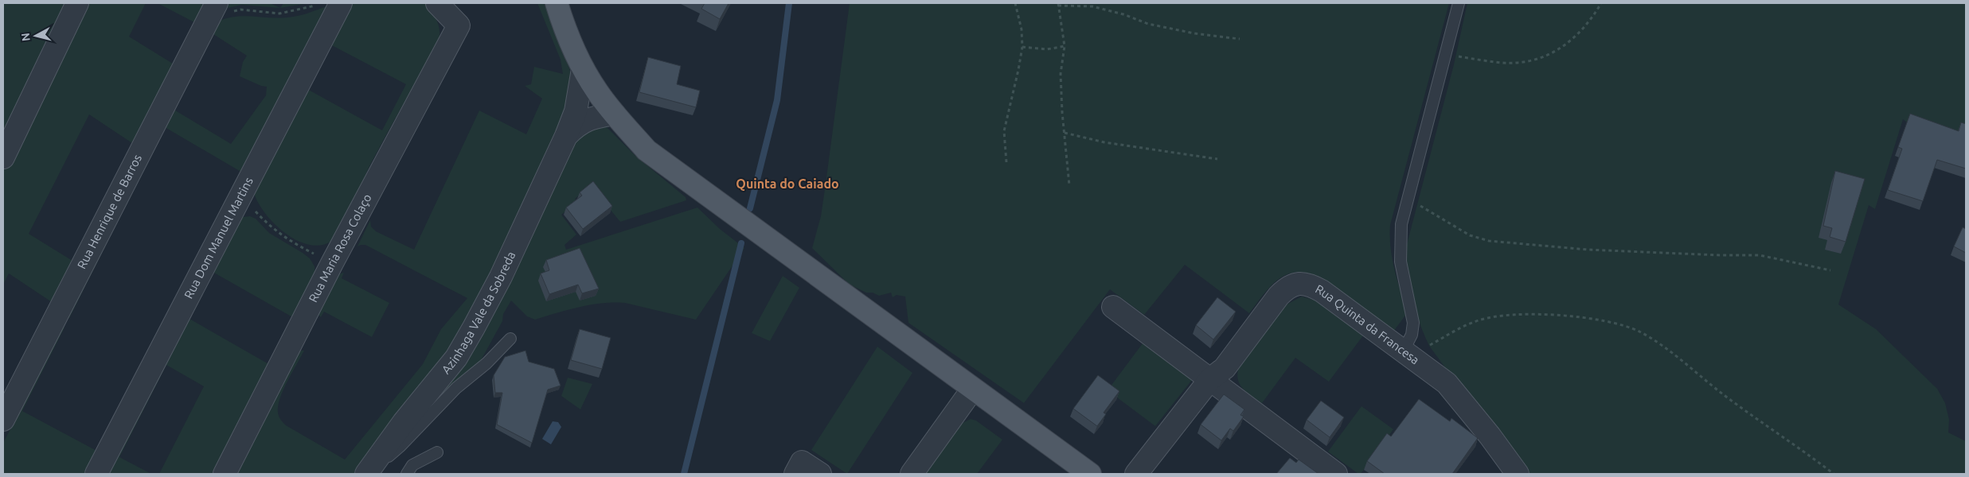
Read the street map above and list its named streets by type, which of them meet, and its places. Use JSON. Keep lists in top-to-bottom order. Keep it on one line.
{"streets":{"street":["Rua Henrique de Barros","Rua Dom Manuel Martins","Rua Maria Rosa Colaço","Azinhaga Vale da Sobreda","Rua Quinta da Francesa"]},"districts":["Quinta do Caiado"],"north":"left"}
